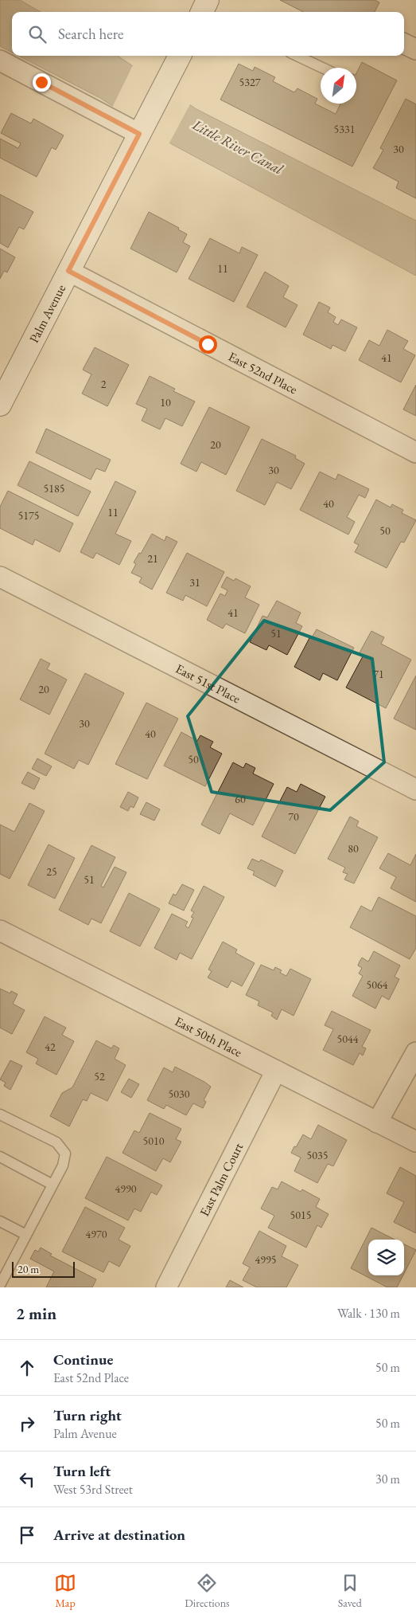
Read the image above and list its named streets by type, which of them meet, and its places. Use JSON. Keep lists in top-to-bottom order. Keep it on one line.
{"streets":{"main road":["Palm Avenue"],"street":["East 52nd Place","East 51st Place","East 50th Place","East Palm Court"]},"crossings":[["Palm Avenue","East 52nd Place"],["East 50th Place","East Palm Court"]],"water":["Little River Canal"],"house_numbers":["5327","5331","30","11","41","2","10","20","30","5185","40","11","5175","50","21","31","41","51","71","20","30","40","50","60","70","80","25","51","5064","5044","42","52","5030","5010","5035","4990","5015","4970","4995"],"scale_bar":"20 m","north":"top right","page":{"search":"Search here","scale":"20 m","heading":["2 min","Walk · 130 m"],"list":[["Continue","East 52nd Place","50 m"],["Turn right","Palm Avenue","50 m"],["Turn left","West 53rd Street","30 m"],"Arrive at destination"],"nav":["Map","Directions","Saved"]}}
